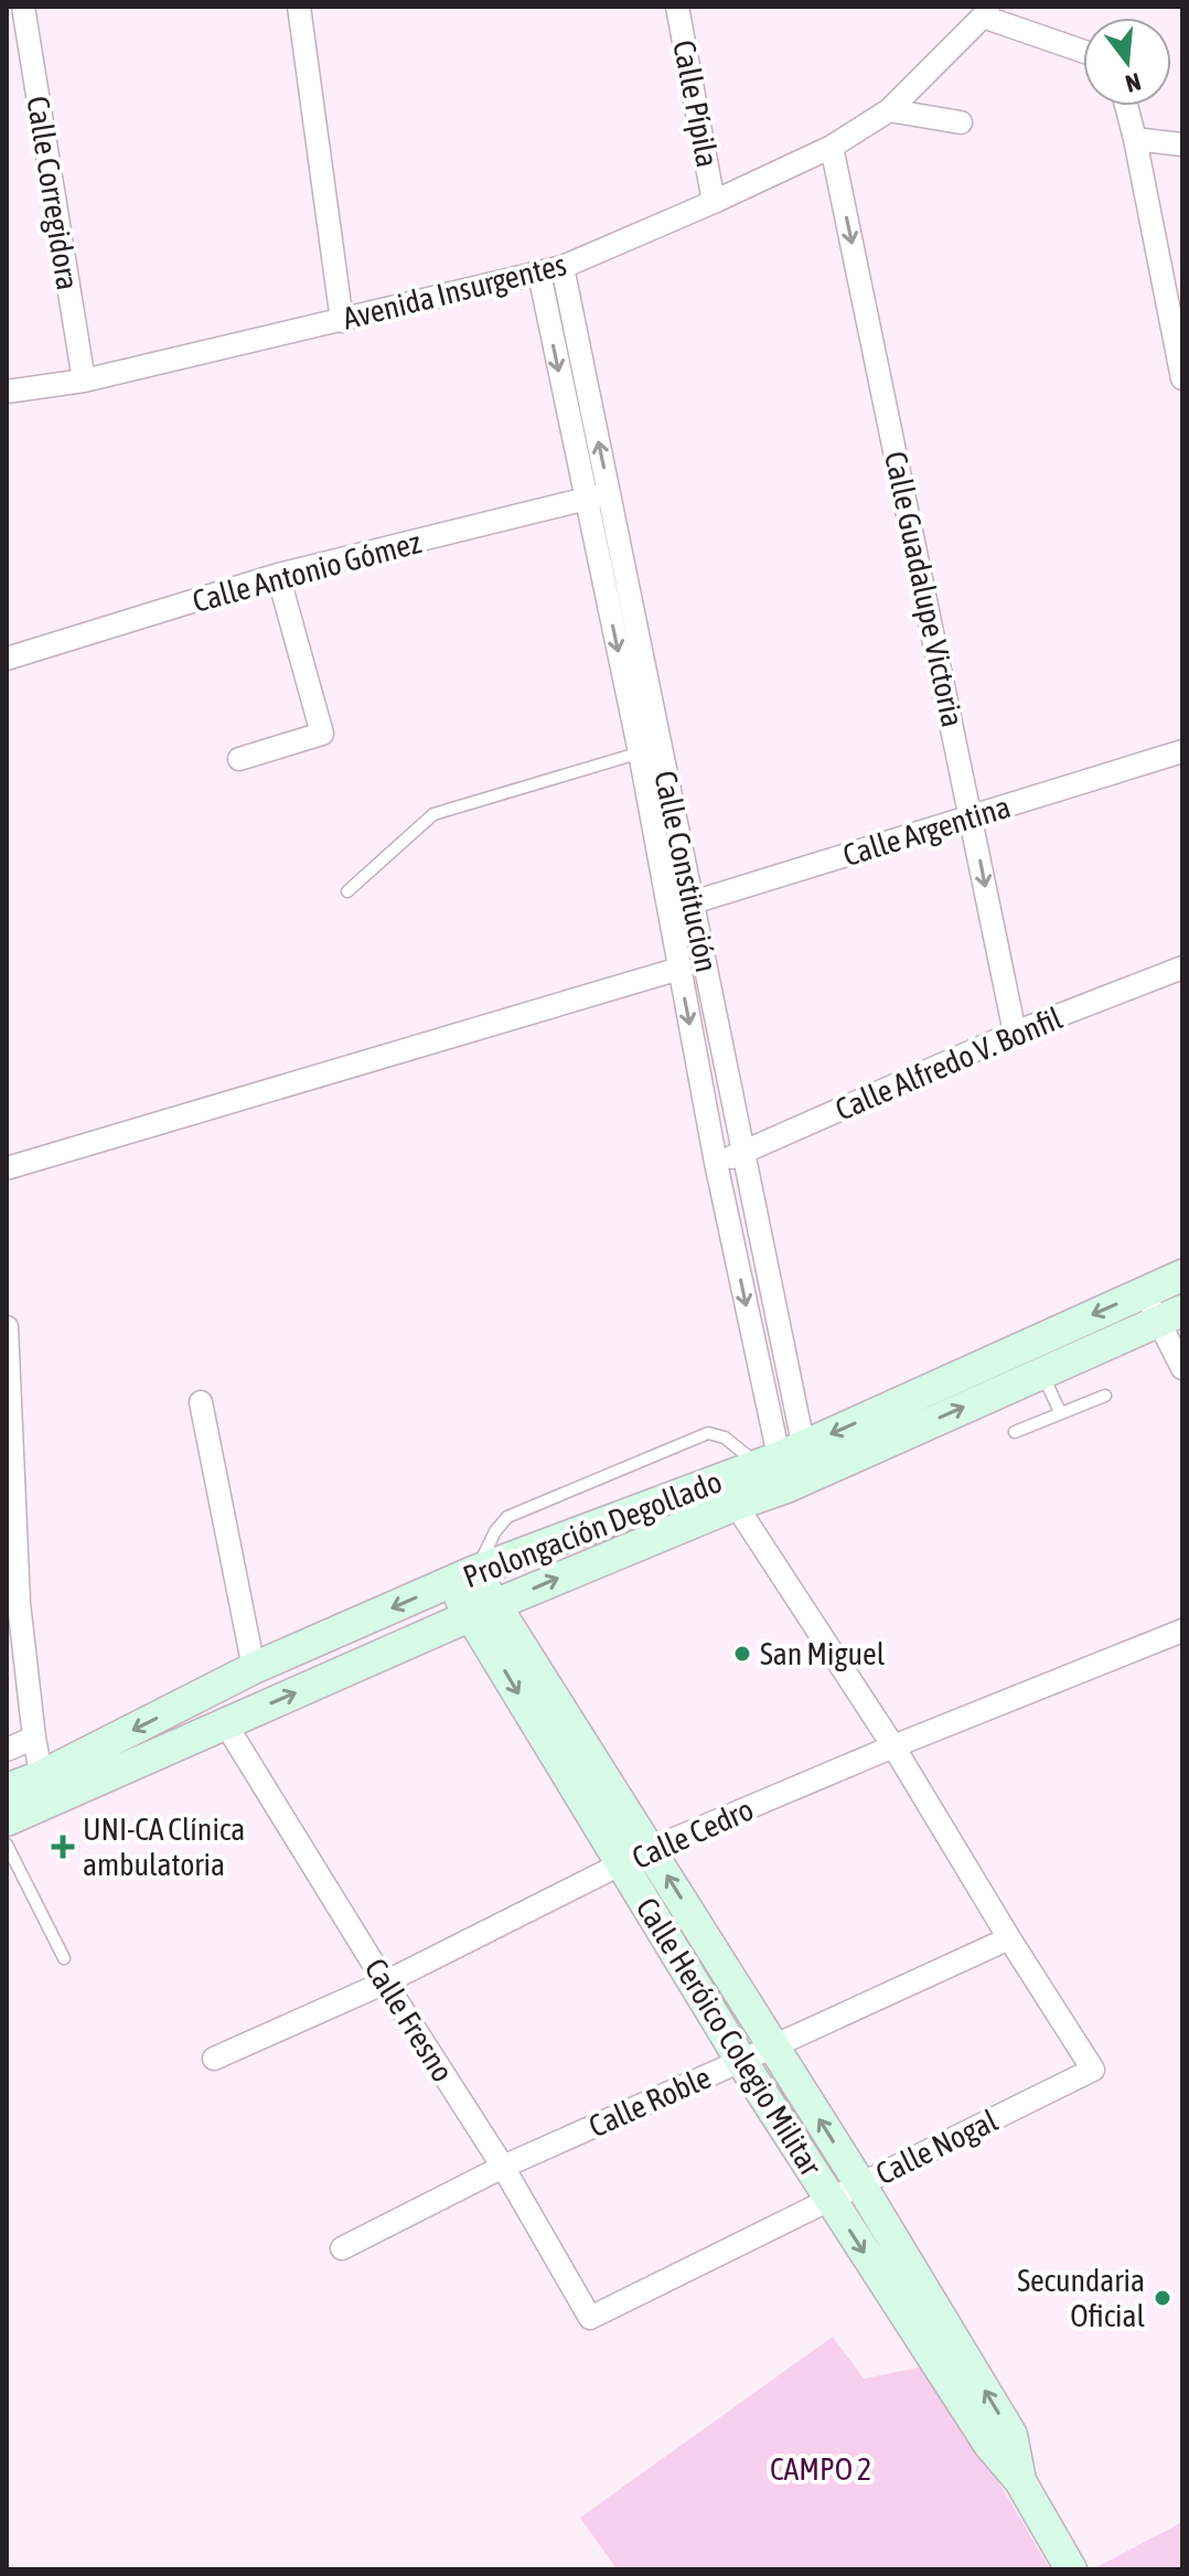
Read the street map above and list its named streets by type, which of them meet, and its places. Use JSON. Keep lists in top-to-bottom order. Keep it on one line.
{"streets":{"street":["Calle Pípila","Calle Corregidora","Avenida Insurgentes","Calle Antonio Gómez","Calle Guadalupe Victoria","Calle Argentina","Calle Constitución","Calle Alfredo V. Bonfil","Prolongación Degollado","Calle Cedro","Calle Fresno","Calle Heróico Colegio Militar","Calle Roble","Calle Nogal"]},"crossings":[["Calle Pípila","Avenida Insurgentes"],["Calle Corregidora","Avenida Insurgentes"],["Avenida Insurgentes","Calle Guadalupe Victoria"],["Avenida Insurgentes","Calle Constitución"],["Calle Antonio Gómez","Calle Constitución"],["Calle Guadalupe Victoria","Calle Argentina"],["Calle Guadalupe Victoria","Calle Alfredo V. Bonfil"],["Calle Argentina","Calle Constitución"],["Calle Constitución","Calle Alfredo V. Bonfil"],["Calle Constitución","Prolongación Degollado"],["Prolongación Degollado","Calle Fresno"],["Prolongación Degollado","Calle Heróico Colegio Militar"],["Calle Cedro","Calle Fresno"],["Calle Cedro","Calle Heróico Colegio Militar"],["Calle Fresno","Calle Roble"],["Calle Fresno","Calle Nogal"],["Calle Heróico Colegio Militar","Calle Roble"],["Calle Heróico Colegio Militar","Calle Nogal"],["Calle Roble","Calle Nogal"]],"one_way":["Calle Guadalupe Victoria"],"parks":["CAMPO 2"],"places":{"other":["San Miguel","Secundaria Oficial"],"health":["UNI-CA Clínica ambulatoria"]},"north":"bottom"}
